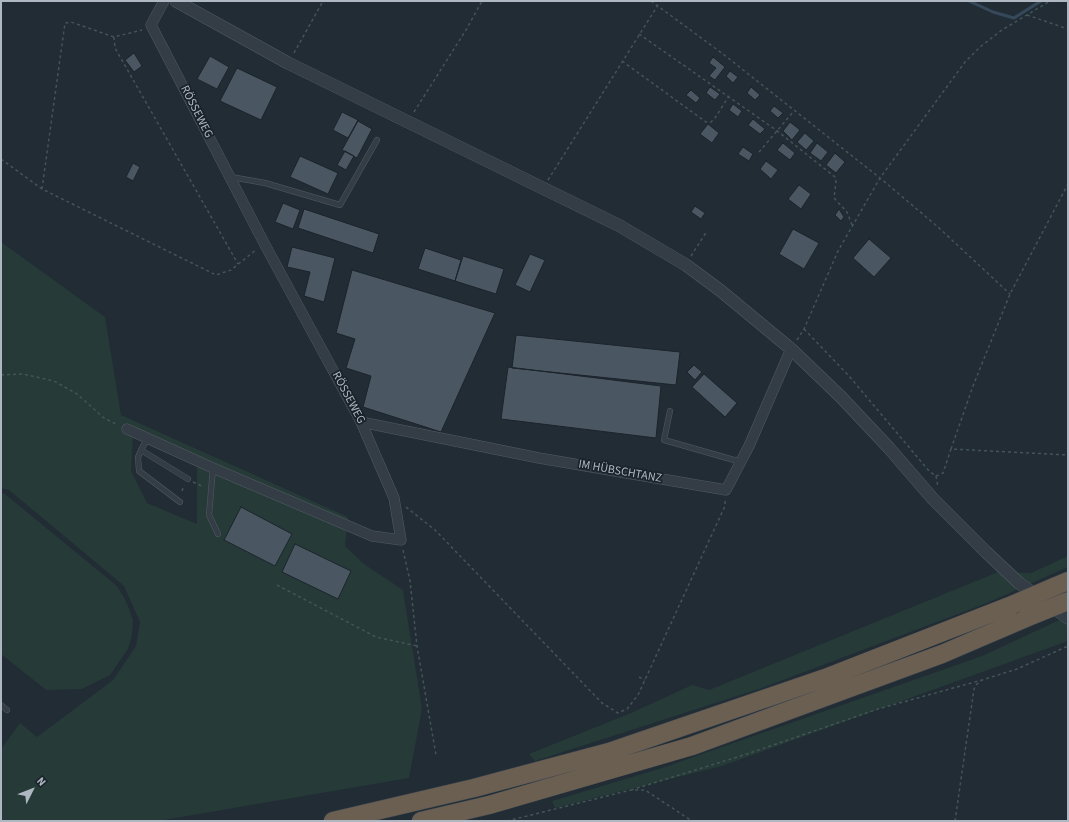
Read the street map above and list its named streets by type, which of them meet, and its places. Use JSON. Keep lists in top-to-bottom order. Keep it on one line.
{"streets":{"street":["RÖSSEWEG","IM HÜBSCHTANZ"]},"crossings":[["RÖSSEWEG","IM HÜBSCHTANZ"]],"north":"top right"}
